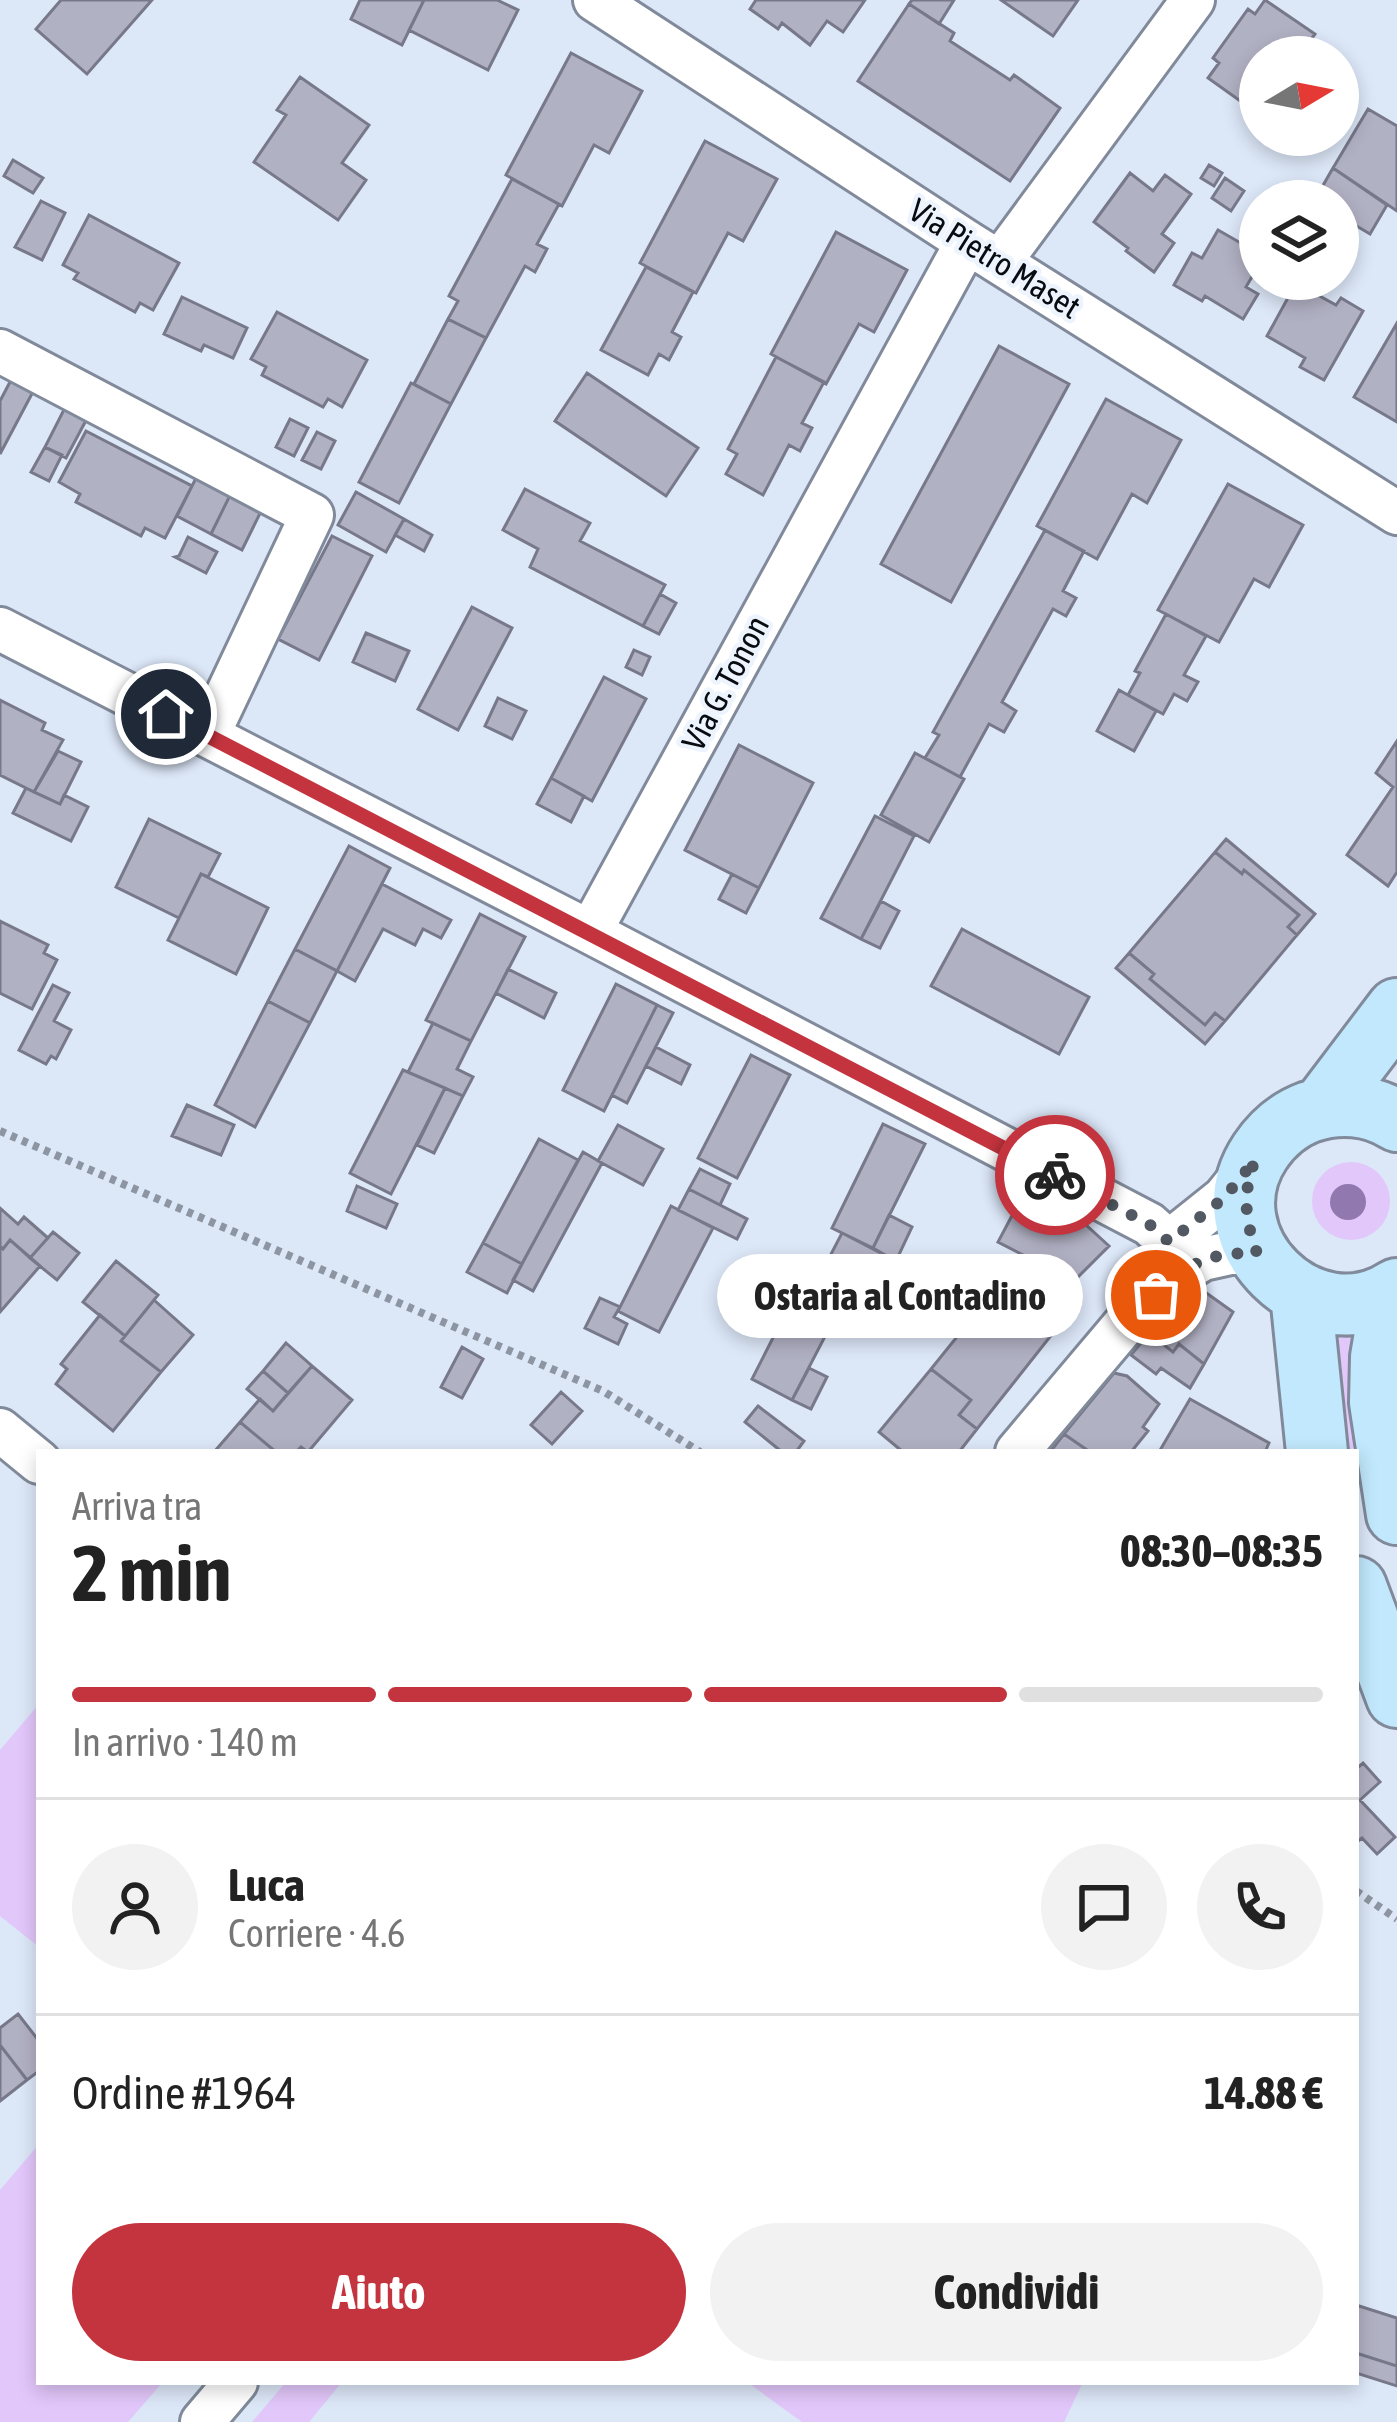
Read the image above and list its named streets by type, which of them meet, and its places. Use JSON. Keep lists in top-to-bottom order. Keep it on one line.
{"streets":{"street":["Via Pietro Maset","Via G. Tonon"]},"crossings":[["Via Pietro Maset","Via G. Tonon"]],"places":["Ostaria al Contadino"],"north":"right","page":{"bubble":"Ostaria al Contadino","heading":["2 min","Arriva tra","08:30–08:35"],"panel":["Luca","Corriere · 4.6","Ordine #1964","14.88 €"],"bar":"In arrivo · 140 m","buttons":["Aiuto","Condividi"]}}
